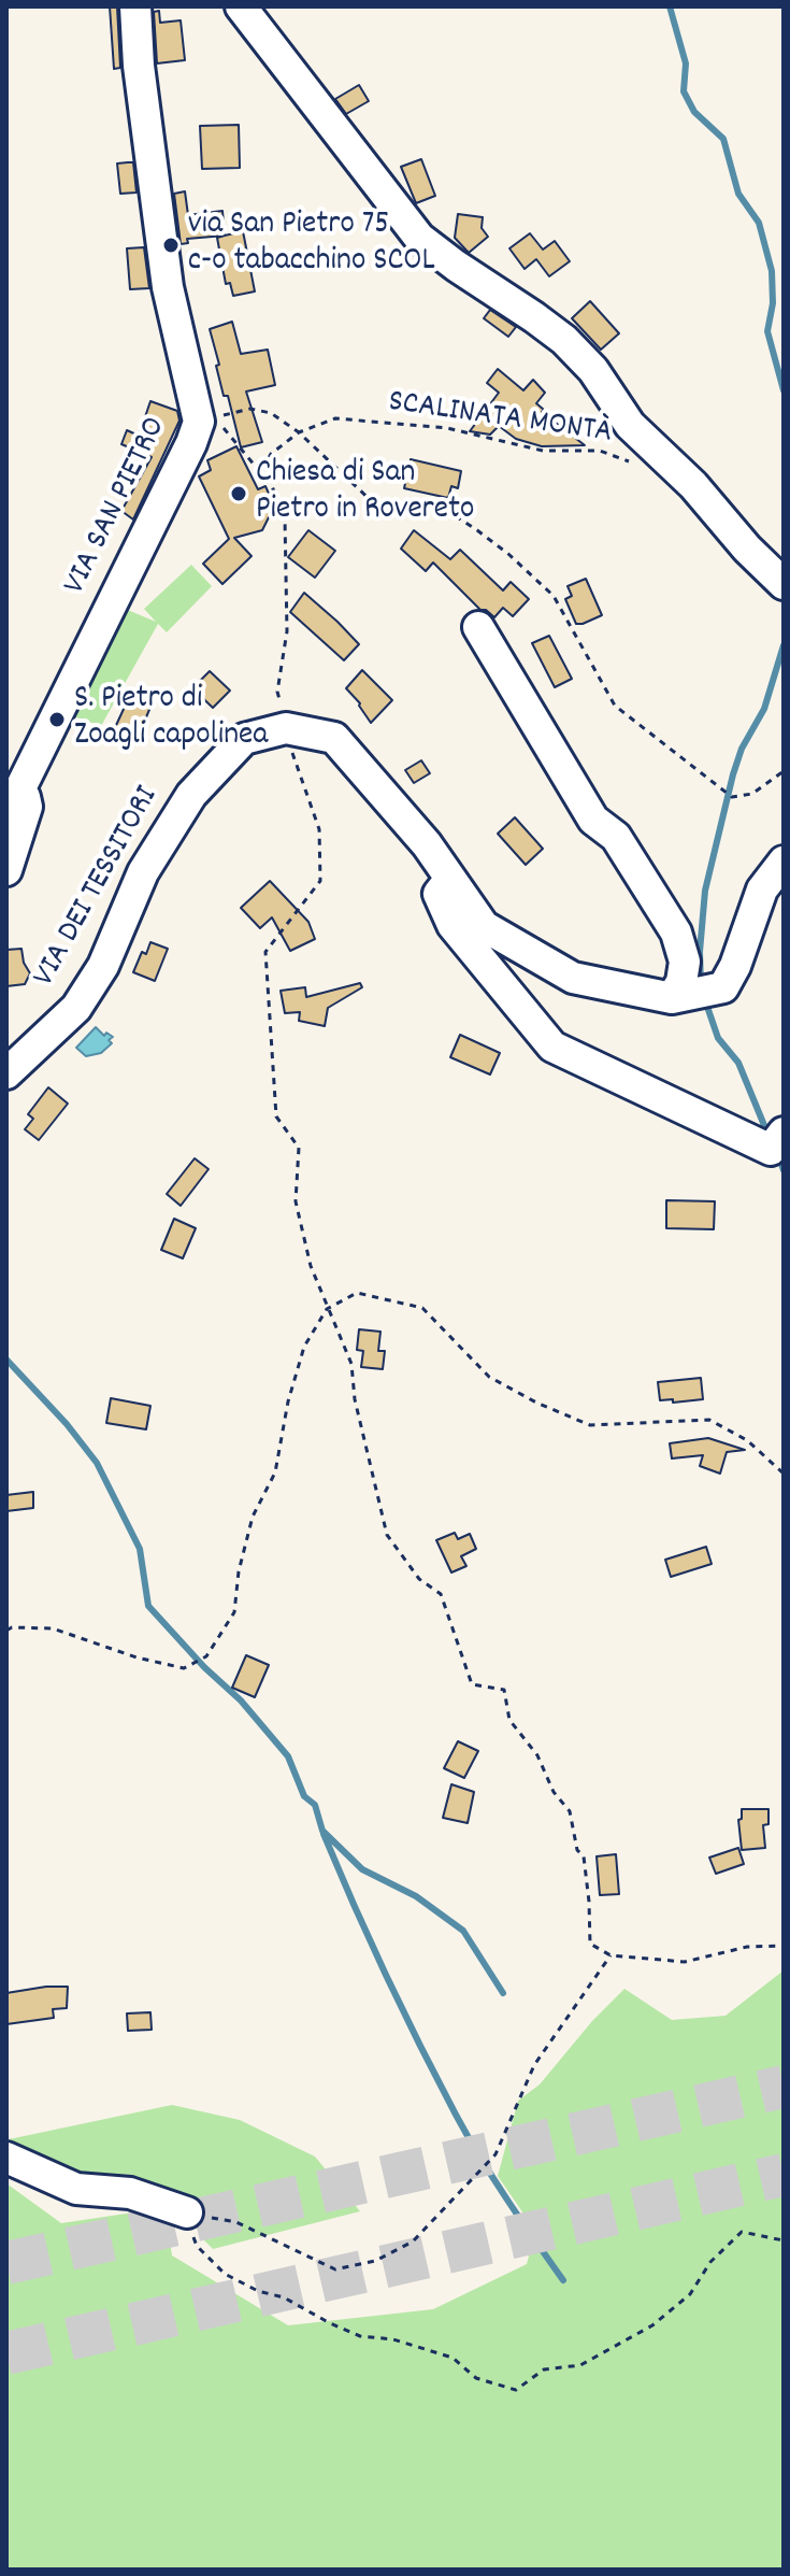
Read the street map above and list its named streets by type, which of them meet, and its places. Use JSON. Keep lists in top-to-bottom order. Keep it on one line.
{"streets":{"street":["VIA SAN PIETRO","VIA DEI TESSITORI"],"path":["SCALINATA MONTÀ"]},"places":["via San Pietro 75 c-o tabacchino SCOL","Chiesa di San Pietro in Rovereto","S. Pietro di Zoagli capolinea"]}
